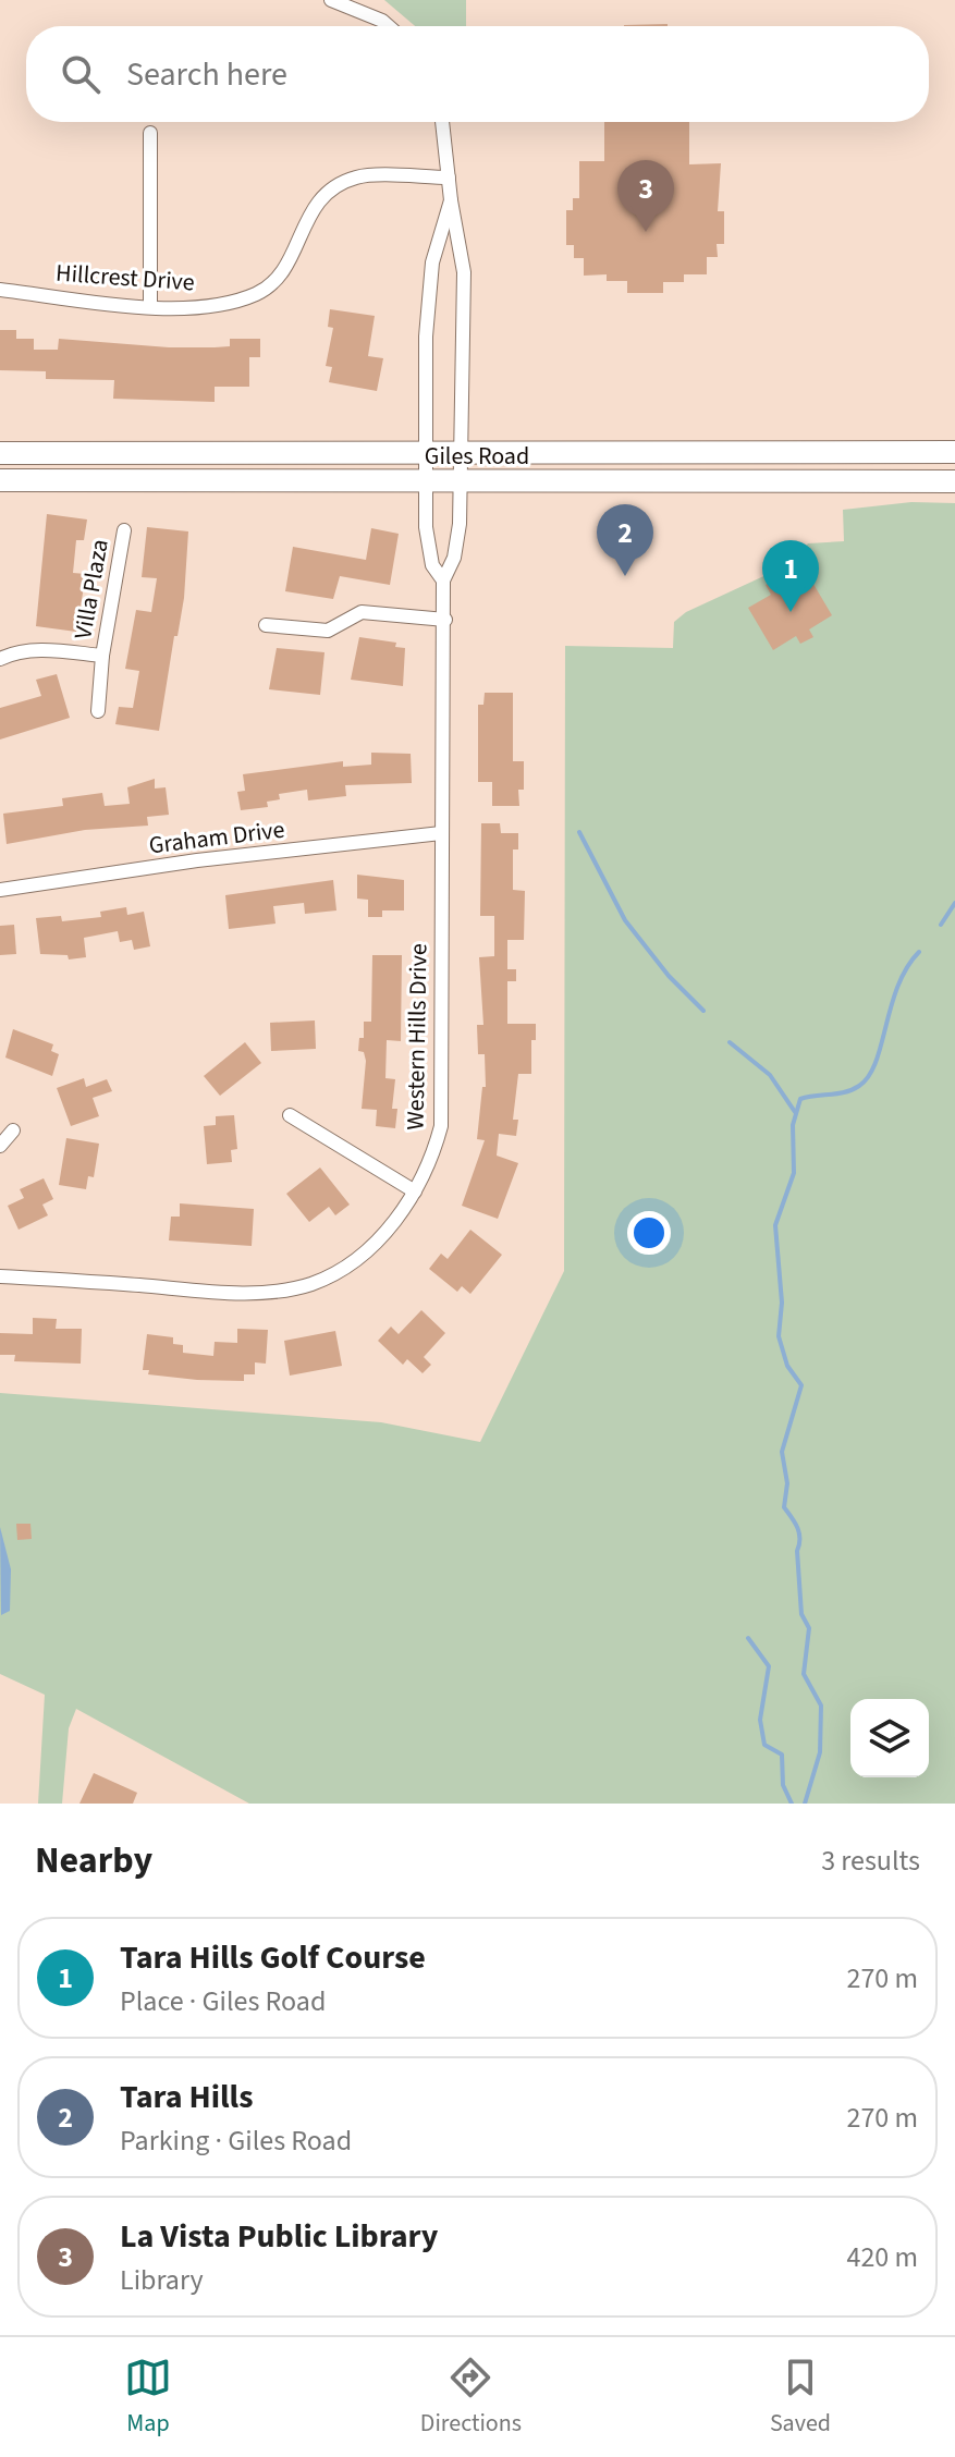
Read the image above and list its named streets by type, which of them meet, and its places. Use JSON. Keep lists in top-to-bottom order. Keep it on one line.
{"streets":{"main road":["Giles Road"],"street":["Hillcrest Drive","Villa Plaza","Graham Drive","Western Hills Drive"]},"crossings":[["Hillcrest Drive","Western Hills Drive"],["Giles Road","Western Hills Drive"],["Graham Drive","Western Hills Drive"]],"page":{"search":"Search here","pins":["3","2","1"],"heading":["Nearby","3 results"],"list":[{"mark":"1","name":"Tara Hills Golf Course","note":"Place · Giles Road","value":"270 m"},{"mark":"2","name":"Tara Hills","note":"Parking · Giles Road","value":"270 m"},{"mark":"3","name":"La Vista Public Library","note":"Library","value":"420 m"}],"nav":["Map","Directions","Saved"]}}
